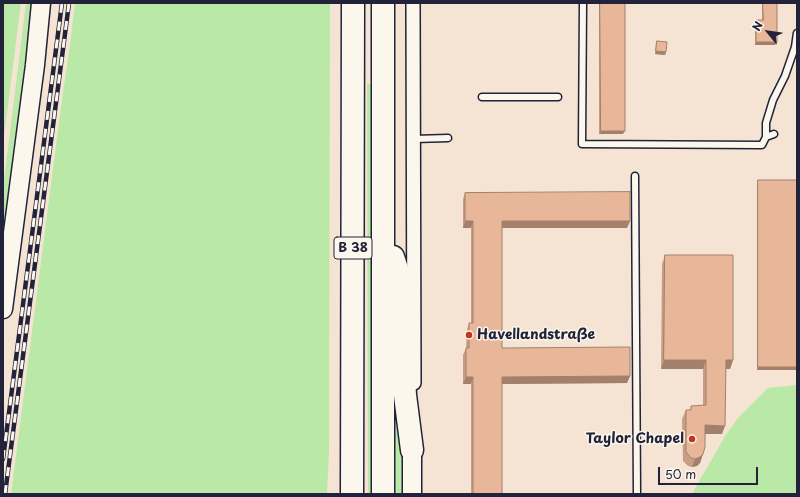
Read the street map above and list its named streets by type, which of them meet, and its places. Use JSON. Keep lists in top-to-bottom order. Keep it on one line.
{"streets":{"highway":["B 38"]},"places":["Havellandstraße","Taylor Chapel"],"scale_bar":"50 m","north":"top left"}
